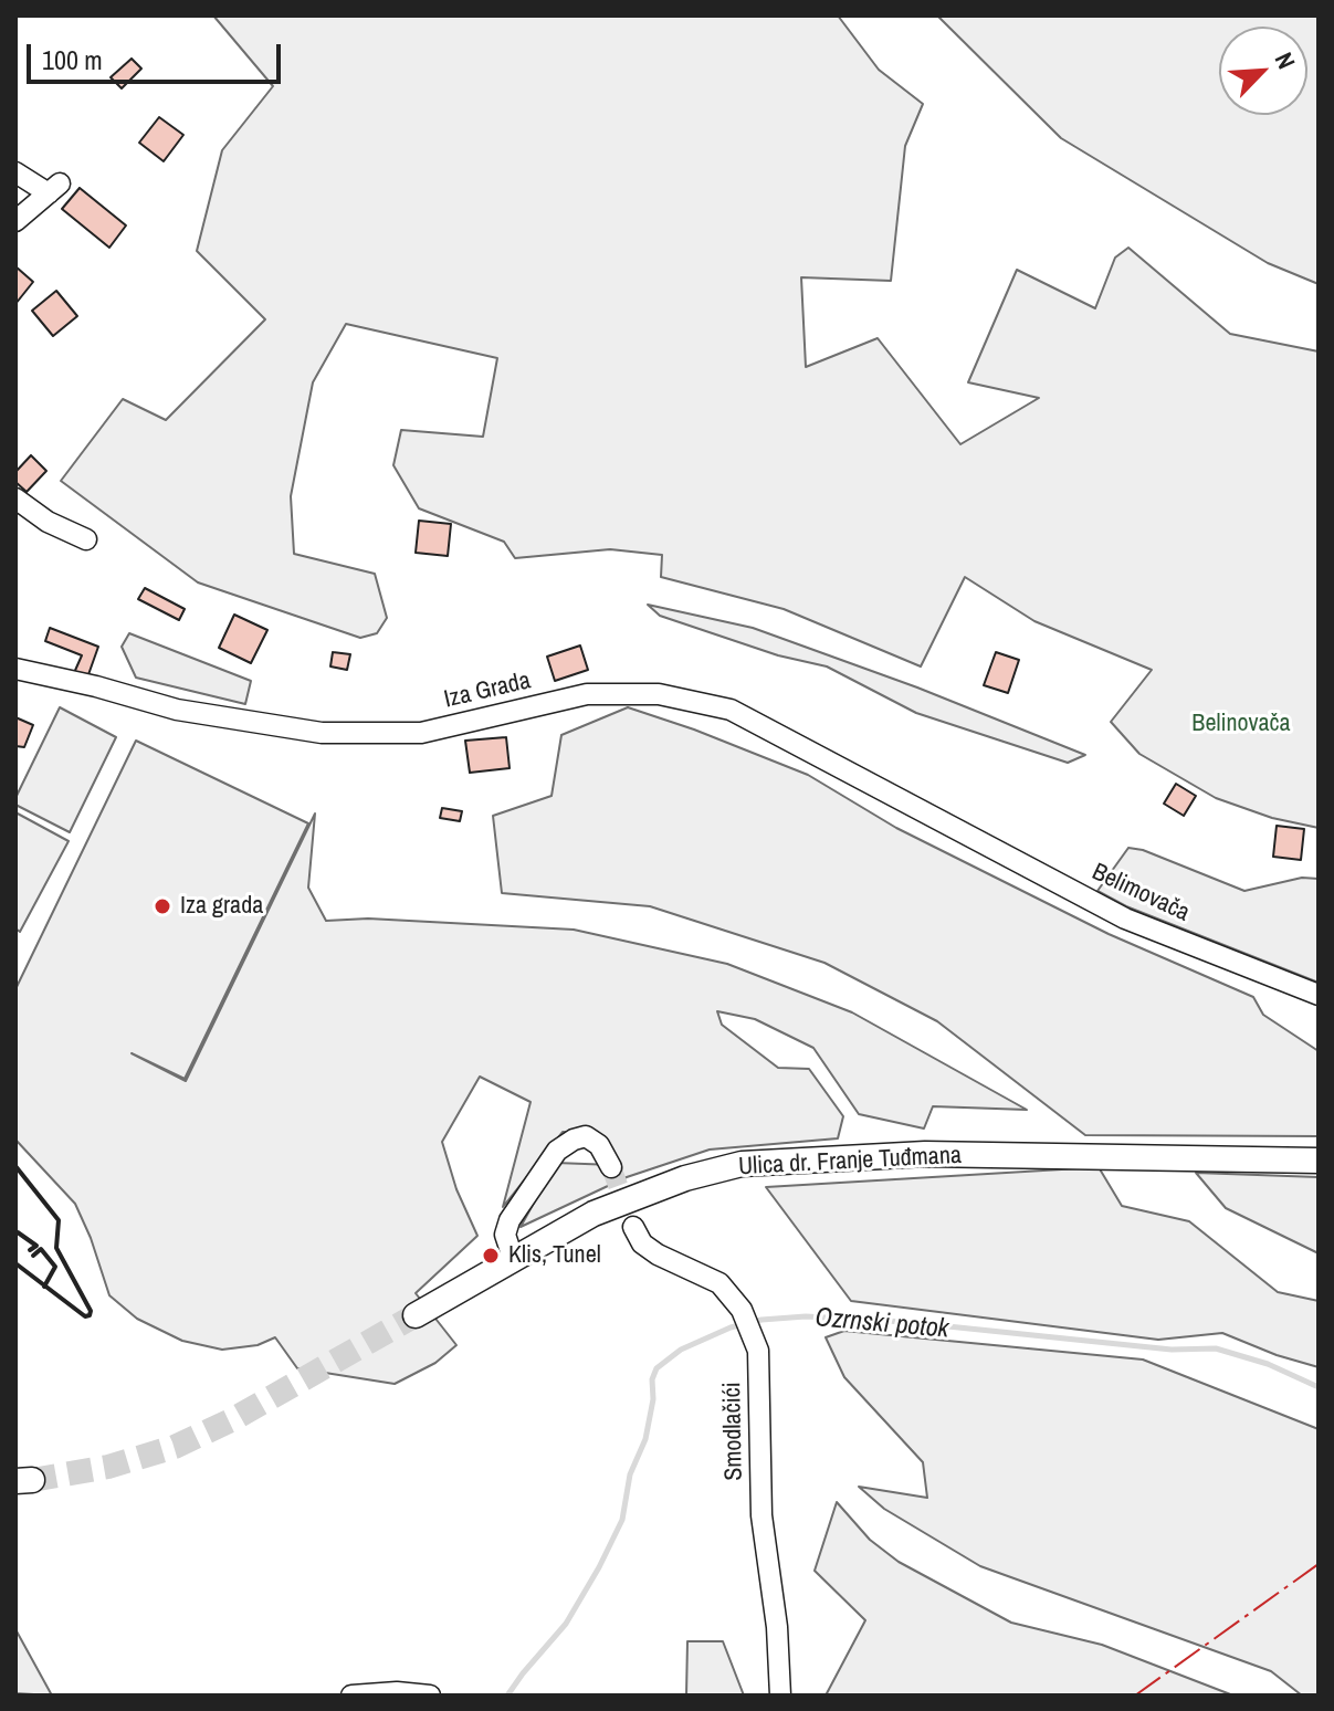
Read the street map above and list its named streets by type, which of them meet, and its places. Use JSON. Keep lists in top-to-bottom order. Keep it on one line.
{"streets":{"main road":["Ulica dr. Franje Tuđmana"],"street":["Iza Grada","Belimovača","Smodlačići"]},"crossings":[["Iza Grada","Belimovača"]],"water":["Ozrnski potok"],"parks":["Belinovača"],"places":["Iza grada","Klis, Tunel"],"scale_bar":"100 m","north":"top right"}
